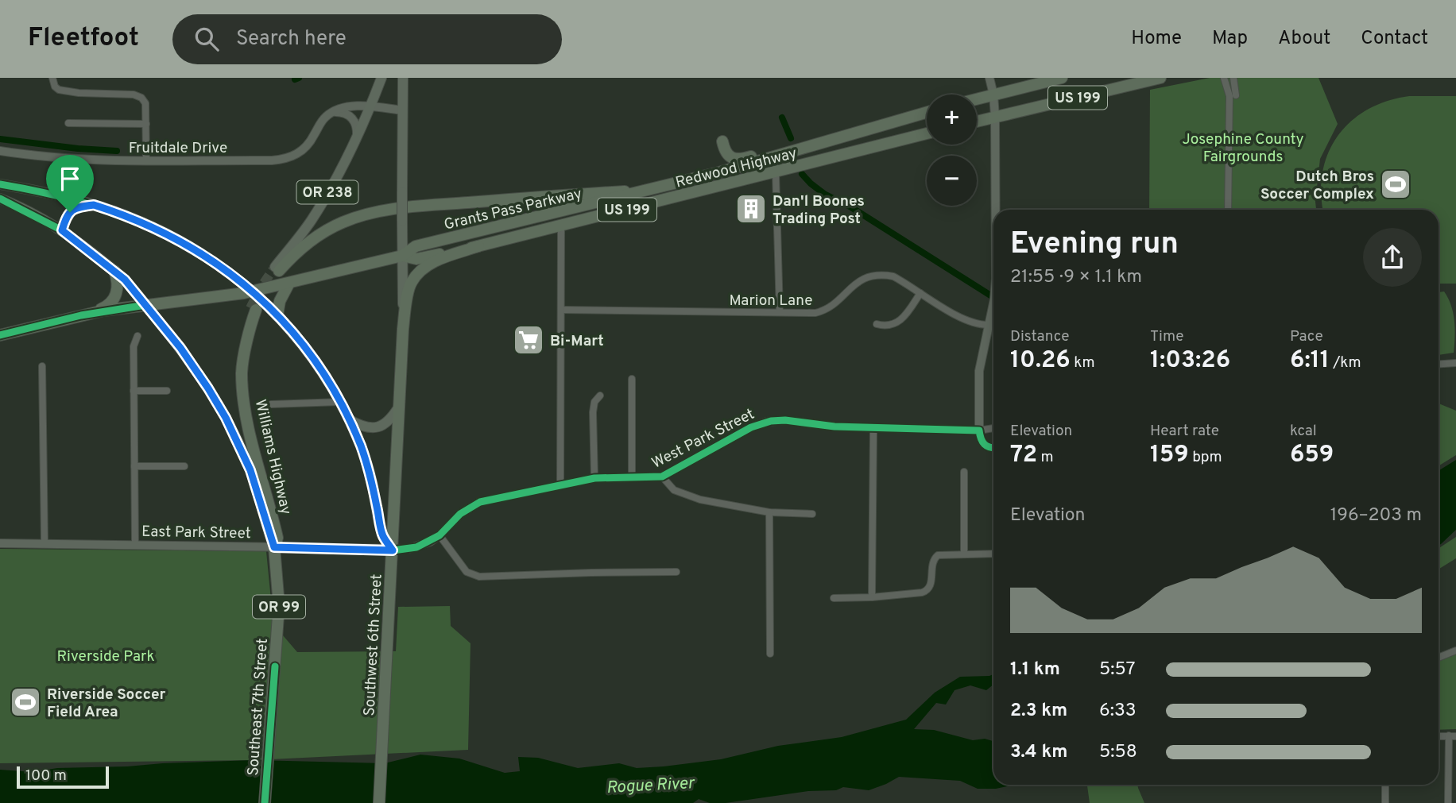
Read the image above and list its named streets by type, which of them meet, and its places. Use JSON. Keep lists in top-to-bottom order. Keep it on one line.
{"streets":{"highway":["US 199","Redwood Highway","Grants Pass Parkway","Williams Highway","OR 99","Southwest 6th Street","Southeast 7th Street"],"main road":["OR 238"],"street":["Fruitdale Drive","Marion Lane","West Park Street","East Park Street"]},"crossings":[["Redwood Highway","Grants Pass Parkway"],["Grants Pass Parkway","OR 99"],["Grants Pass Parkway","Southwest 6th Street"],["West Park Street","East Park Street"],["West Park Street","Southwest 6th Street"],["Williams Highway","East Park Street"],["Williams Highway","OR 99"],["Williams Highway","Southeast 7th Street"],["East Park Street","OR 99"],["East Park Street","Southwest 6th Street"],["East Park Street","Southeast 7th Street"],["OR 99","Southeast 7th Street"]],"water":["Rogue River"],"parks":["Josephine County Fairgrounds","Riverside Park"],"places":{"sports":["Dutch Bros Soccer Complex","Riverside Soccer Field Area"],"building":["Dan'l Boones Trading Post"],"supermarket":["Bi-Mart"]},"scale_bar":"100 m","page":{"header":"Fleetfoot","search":"Search here","nav":["Home","Map","About","Contact"],"map_buttons":["+","−"],"heading":["Evening run","21:55 · 9 × 1.1 km"],"stats":[["Distance","10.26 km"],["Time","1:03:26"],["Pace","6:11 /km"],["Elevation","72 m"],["Heart rate","159 bpm"],["kcal","659"]],"chart":["Elevation","196–203 m"],"list":[{"name":"1.1 km","note":"5:57"},{"name":"2.3 km","note":"6:33"},{"name":"3.4 km","note":"5:58"}],"scale":"100 m"}}
